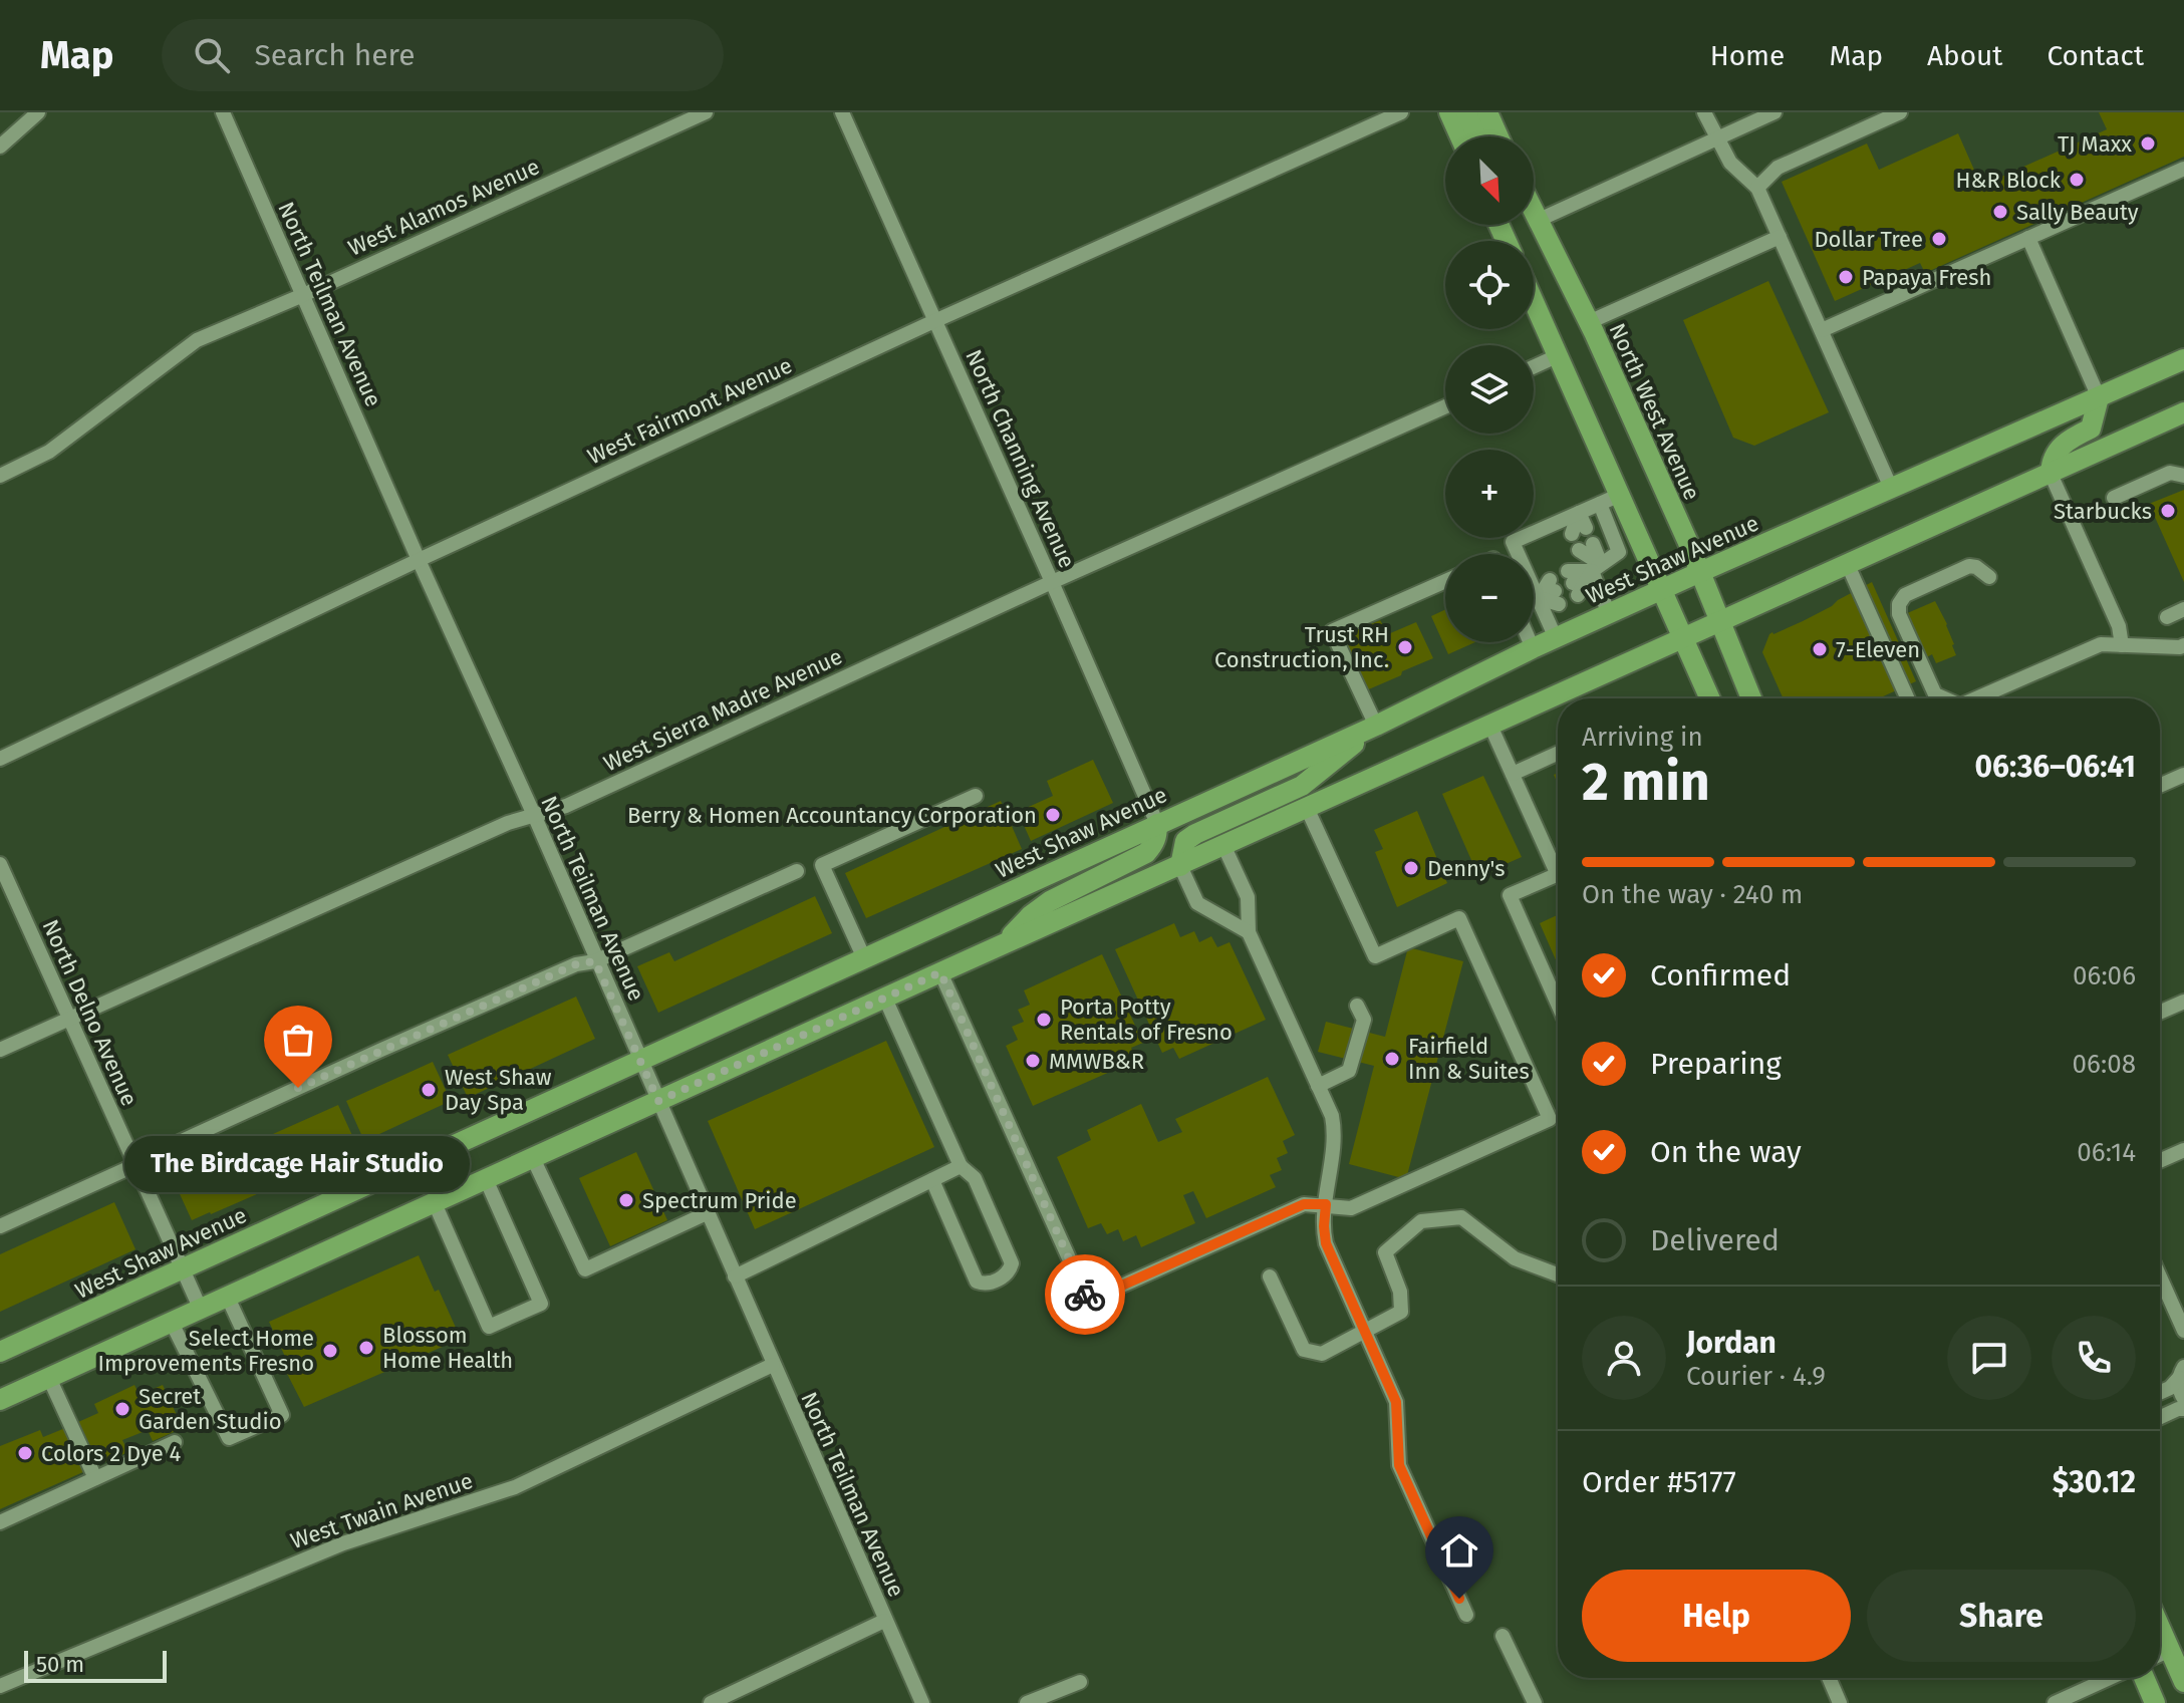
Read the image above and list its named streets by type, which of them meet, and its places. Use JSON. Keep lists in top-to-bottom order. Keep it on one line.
{"streets":{"main road":["North West Avenue","West Shaw Avenue"],"street":["West Alamos Avenue","North Teilman Avenue","West Fairmont Avenue","North Channing Avenue","West Sierra Madre Avenue","North Delno Avenue","West Twain Avenue"]},"crossings":[["West Alamos Avenue","North Teilman Avenue"],["North Teilman Avenue","West Fairmont Avenue"],["North Teilman Avenue","West Shaw Avenue"],["North Teilman Avenue","West Sierra Madre Avenue"],["North Teilman Avenue","West Twain Avenue"],["West Fairmont Avenue","North Channing Avenue"],["North West Avenue","West Shaw Avenue"],["North Channing Avenue","West Shaw Avenue"],["North Channing Avenue","West Sierra Madre Avenue"],["West Shaw Avenue","North Delno Avenue"],["West Sierra Madre Avenue","North Delno Avenue"]],"places":["TJ Maxx","H&R Block","Sally Beauty","Dollar Tree","Papaya Fresh","Starbucks","Trust RH Construction, Inc.","7-Eleven","Berry & Homen Accountancy Corporation","Denny's","Porta Potty Rentals of Fresno","Fairfield Inn & Suites","MMWB&R","The Birdcage Hair Studio","West Shaw Day Spa","Spectrum Pride","Blossom Home Health","Select Home Improvements Fresno","Secret Garden Studio","Colors 2 Dye 4"],"scale_bar":"50 m","north":"bottom right","page":{"header":"Map","search":"Search here","nav":["Home","Map","About","Contact"],"map_buttons":["+","−"],"heading":["2 min","Arriving in","06:36–06:41"],"panel":["Jordan","Courier · 4.9","Order #5177","$30.12"],"bar":"On the way · 240 m","list":[["Confirmed","06:06"],["Preparing","06:08"],["On the way","06:14"],"Delivered"],"bubble":"The Birdcage Hair Studio","buttons":["Help","Share"],"scale":"50 m"}}
